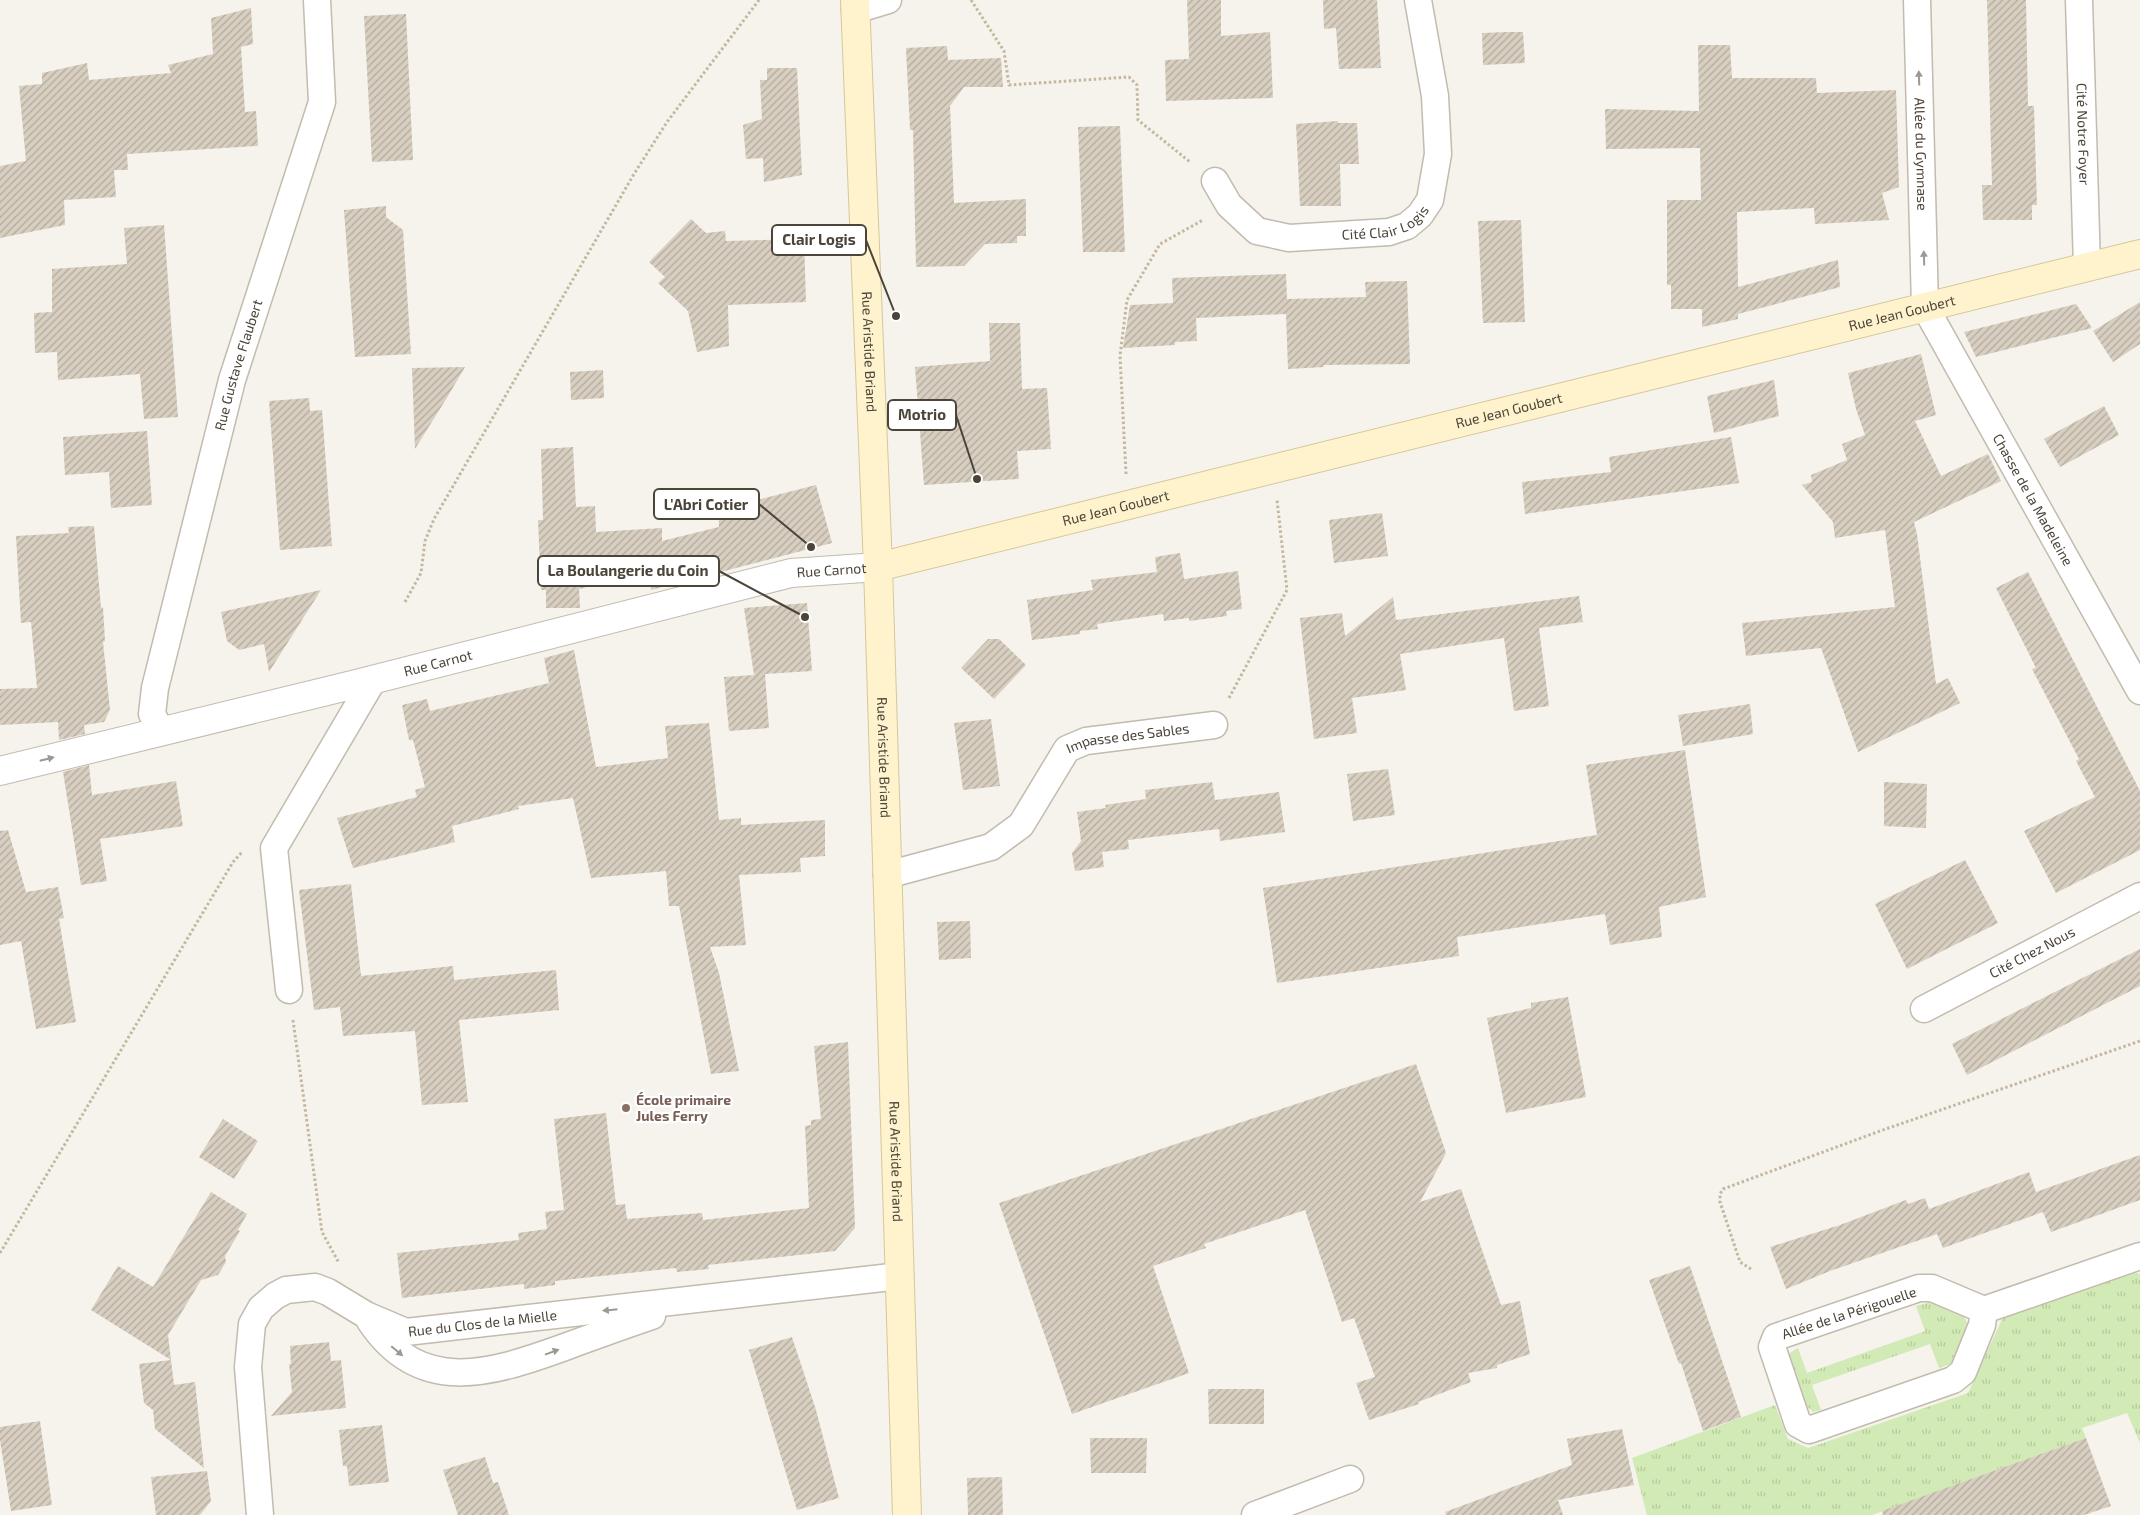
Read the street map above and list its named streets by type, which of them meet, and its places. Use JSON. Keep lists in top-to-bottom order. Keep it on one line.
{"streets":{"main road":["Rue Jean Goubert","Rue Aristide Briand"],"street":["Cité Notre Foyer","Allée du Gymnase","Cité Clair Logis","Rue Gustave Flaubert","Chasse de la Madeleine","Rue Carnot","Impasse des Sables","Cité Chez Nous","Allée de la Périgouelle","Rue du Clos de la Mielle"]},"crossings":[["Cité Notre Foyer","Rue Jean Goubert"],["Allée du Gymnase","Rue Jean Goubert"],["Allée du Gymnase","Chasse de la Madeleine"],["Rue Jean Goubert","Rue Aristide Briand"],["Rue Jean Goubert","Chasse de la Madeleine"],["Rue Jean Goubert","Rue Carnot"],["Rue Aristide Briand","Rue Carnot"],["Rue Aristide Briand","Impasse des Sables"],["Rue Aristide Briand","Rue du Clos de la Mielle"],["Rue Gustave Flaubert","Rue Carnot"]],"one_way":["Allée du Gymnase"],"places":["Clair Logis","Motrio","L'Abri Cotier","La Boulangerie du Coin","École primaire Jules Ferry"]}
